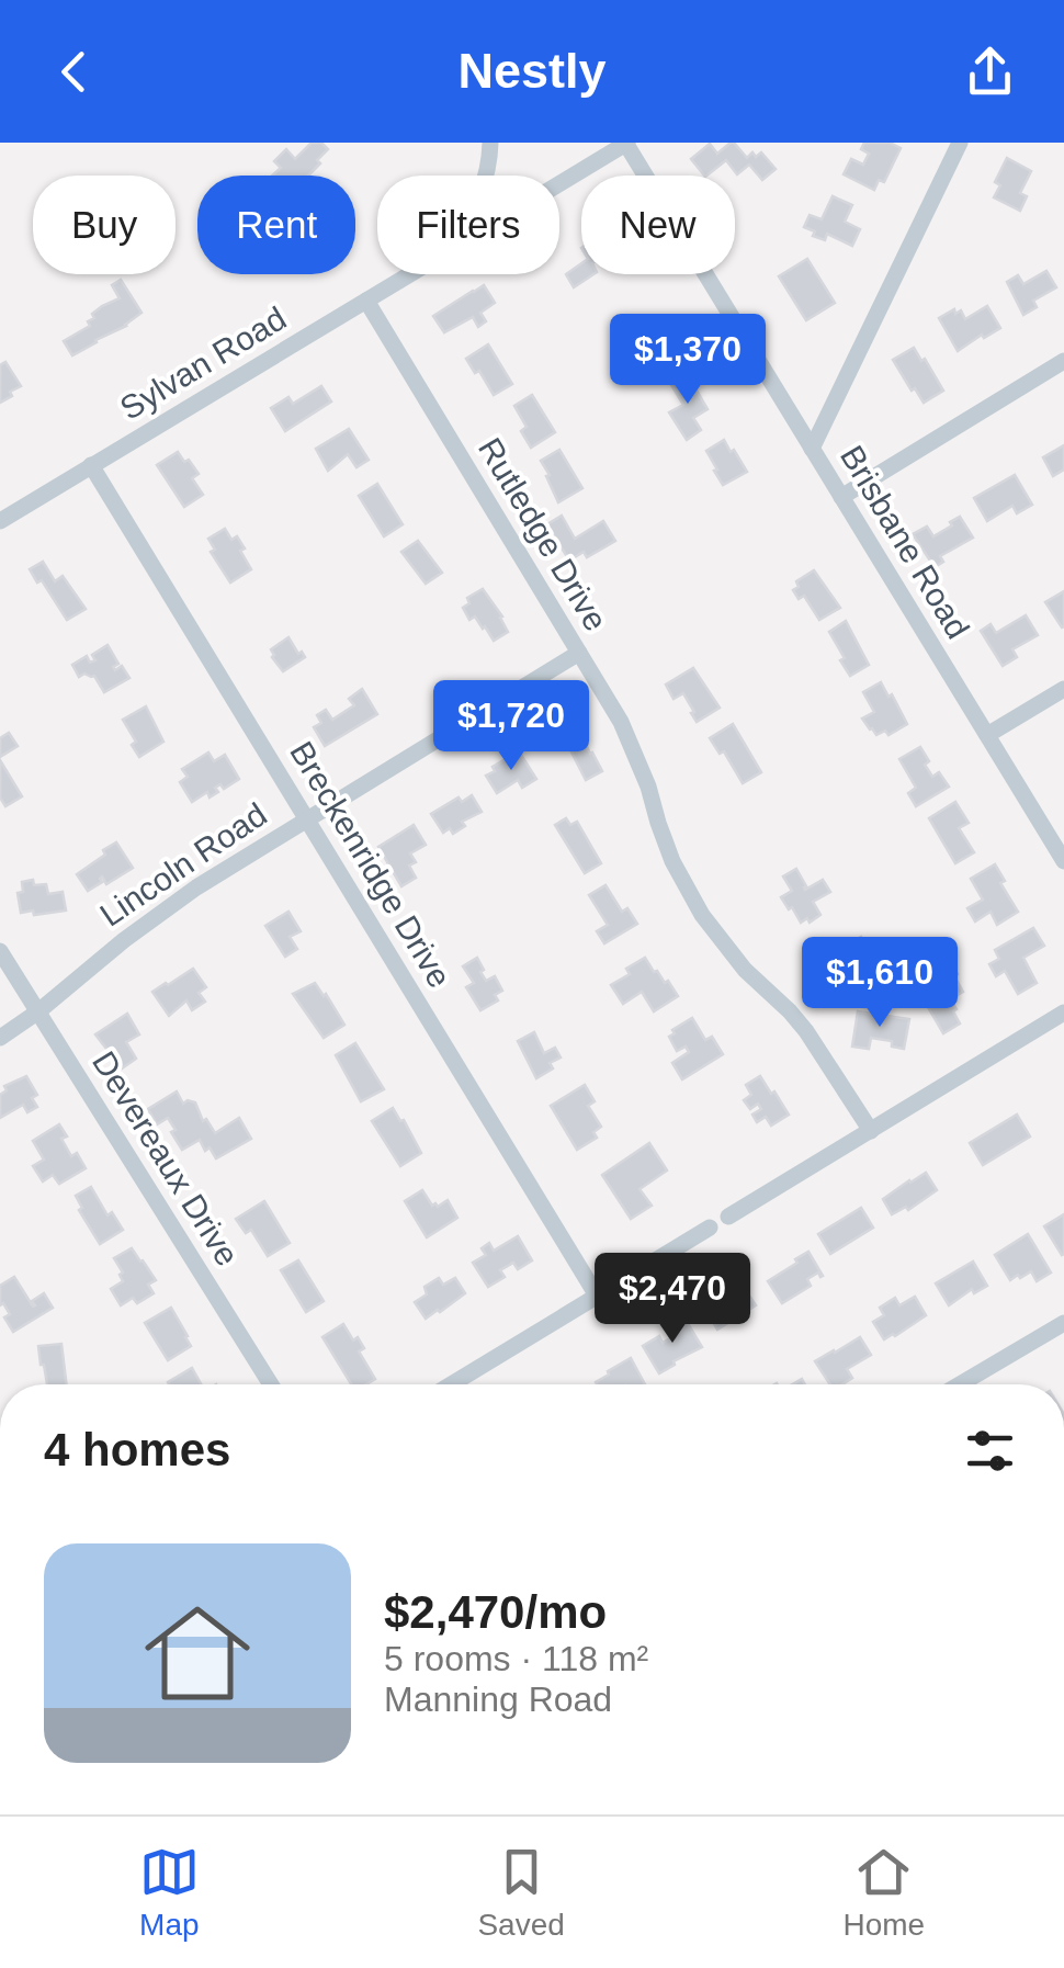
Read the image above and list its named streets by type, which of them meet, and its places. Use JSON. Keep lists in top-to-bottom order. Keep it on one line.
{"streets":{"street":["Sylvan Road","Rutledge Drive","Brisbane Road","Lincoln Road","Breckenridge Drive","Devereaux Drive"]},"crossings":[["Sylvan Road","Rutledge Drive"],["Sylvan Road","Brisbane Road"],["Sylvan Road","Breckenridge Drive"],["Rutledge Drive","Lincoln Road"],["Lincoln Road","Breckenridge Drive"],["Lincoln Road","Devereaux Drive"]],"page":{"header":"Nestly","chip":["Buy","Rent","Filters","New"],"price":["$1,370","$1,720","$1,610","$2,470"],"heading":"4 homes","list":[{"name":"$2,470/mo","note":"5 rooms · 118 m² · Manning Road"}],"tabs":["Map","Saved","Home"]}}
